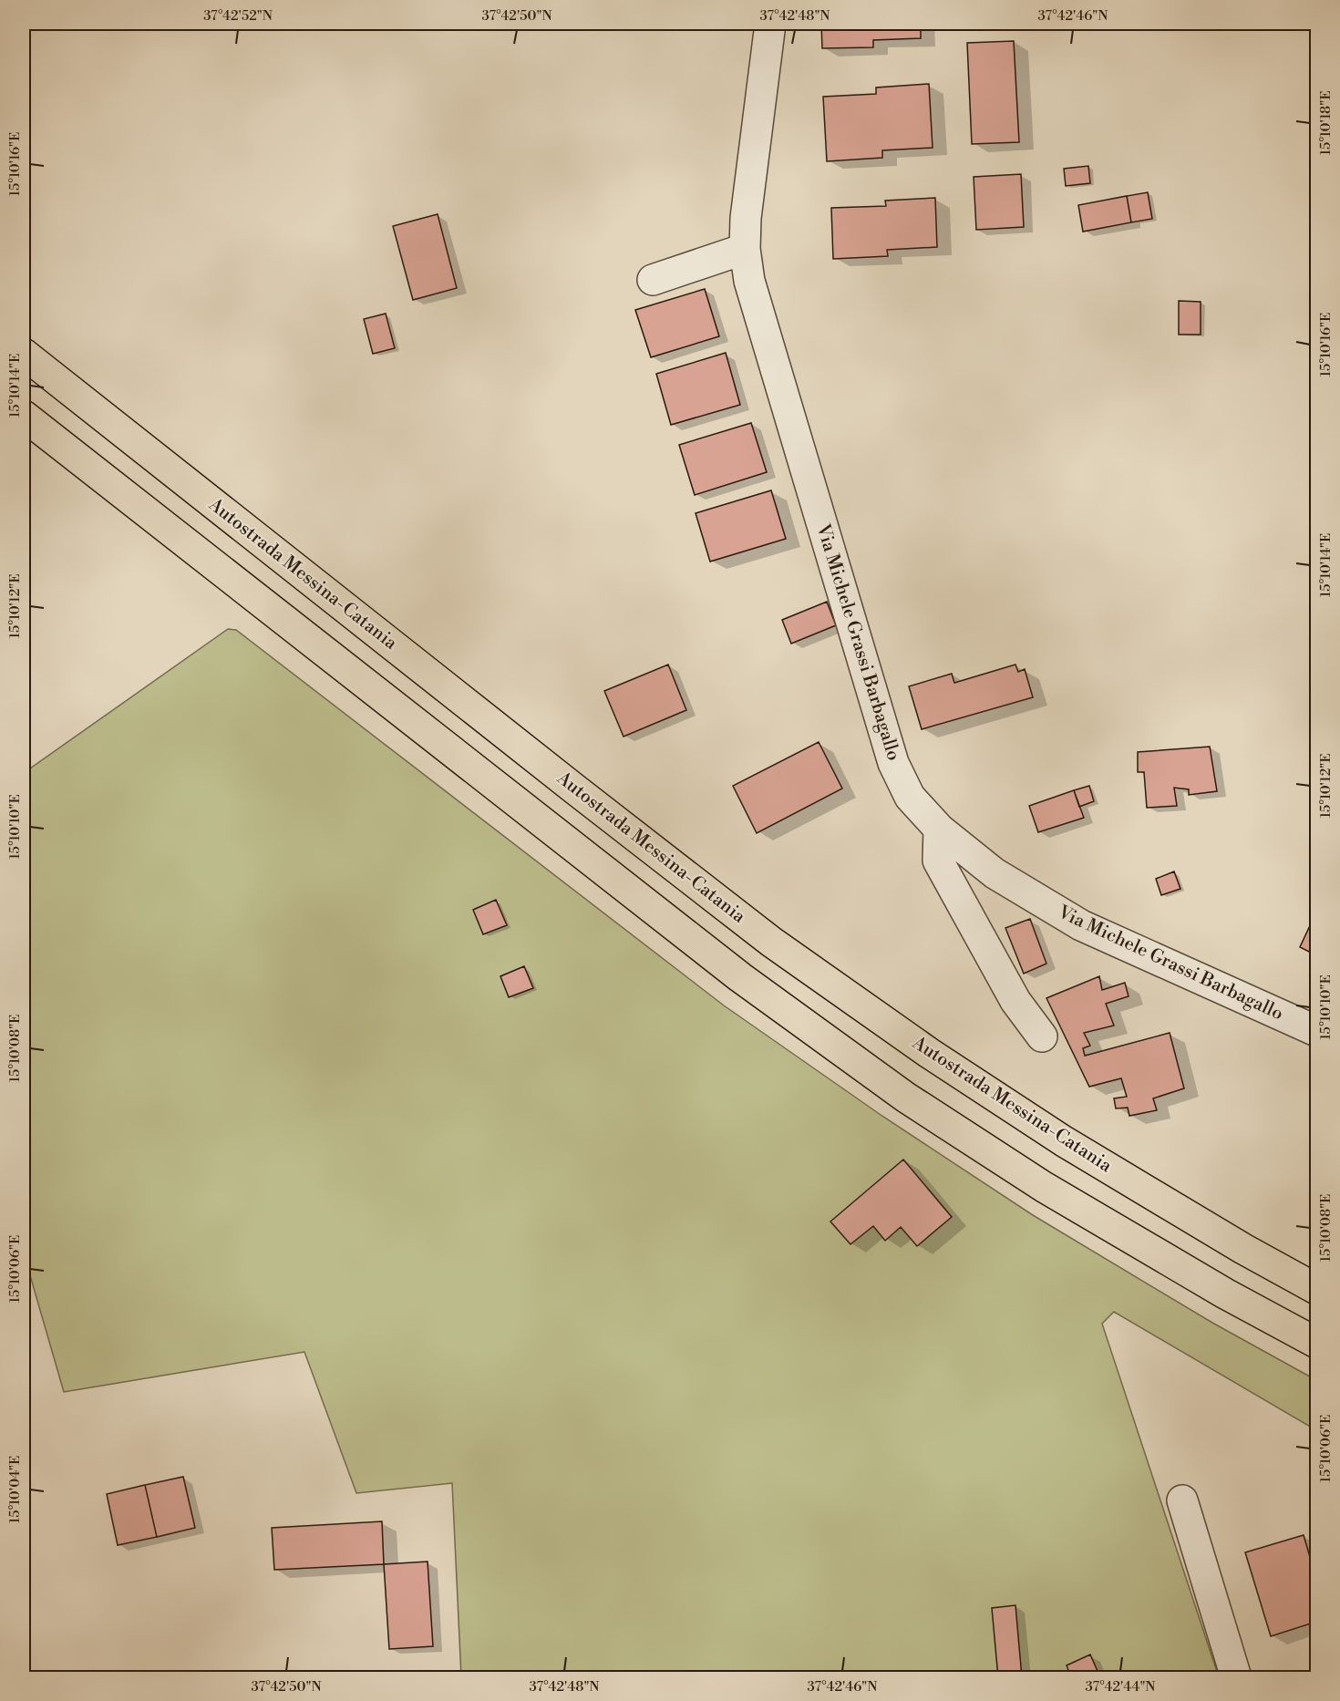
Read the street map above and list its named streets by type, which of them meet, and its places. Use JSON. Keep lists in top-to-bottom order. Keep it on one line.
{"streets":{"highway":["Autostrada Messina-Catania"],"street":["Via Michele Grassi Barbagallo"]},"coordinates":["37°42'52\"N","37°42'50\"N","37°42'48\"N","37°42'46\"N","15°10'18\"E","15°10'16\"E","15°10'14\"E","15°10'12\"E","15°10'10\"E","15°10'08\"E","15°10'06\"E","15°10'04\"E","37°42'44\"N"]}
